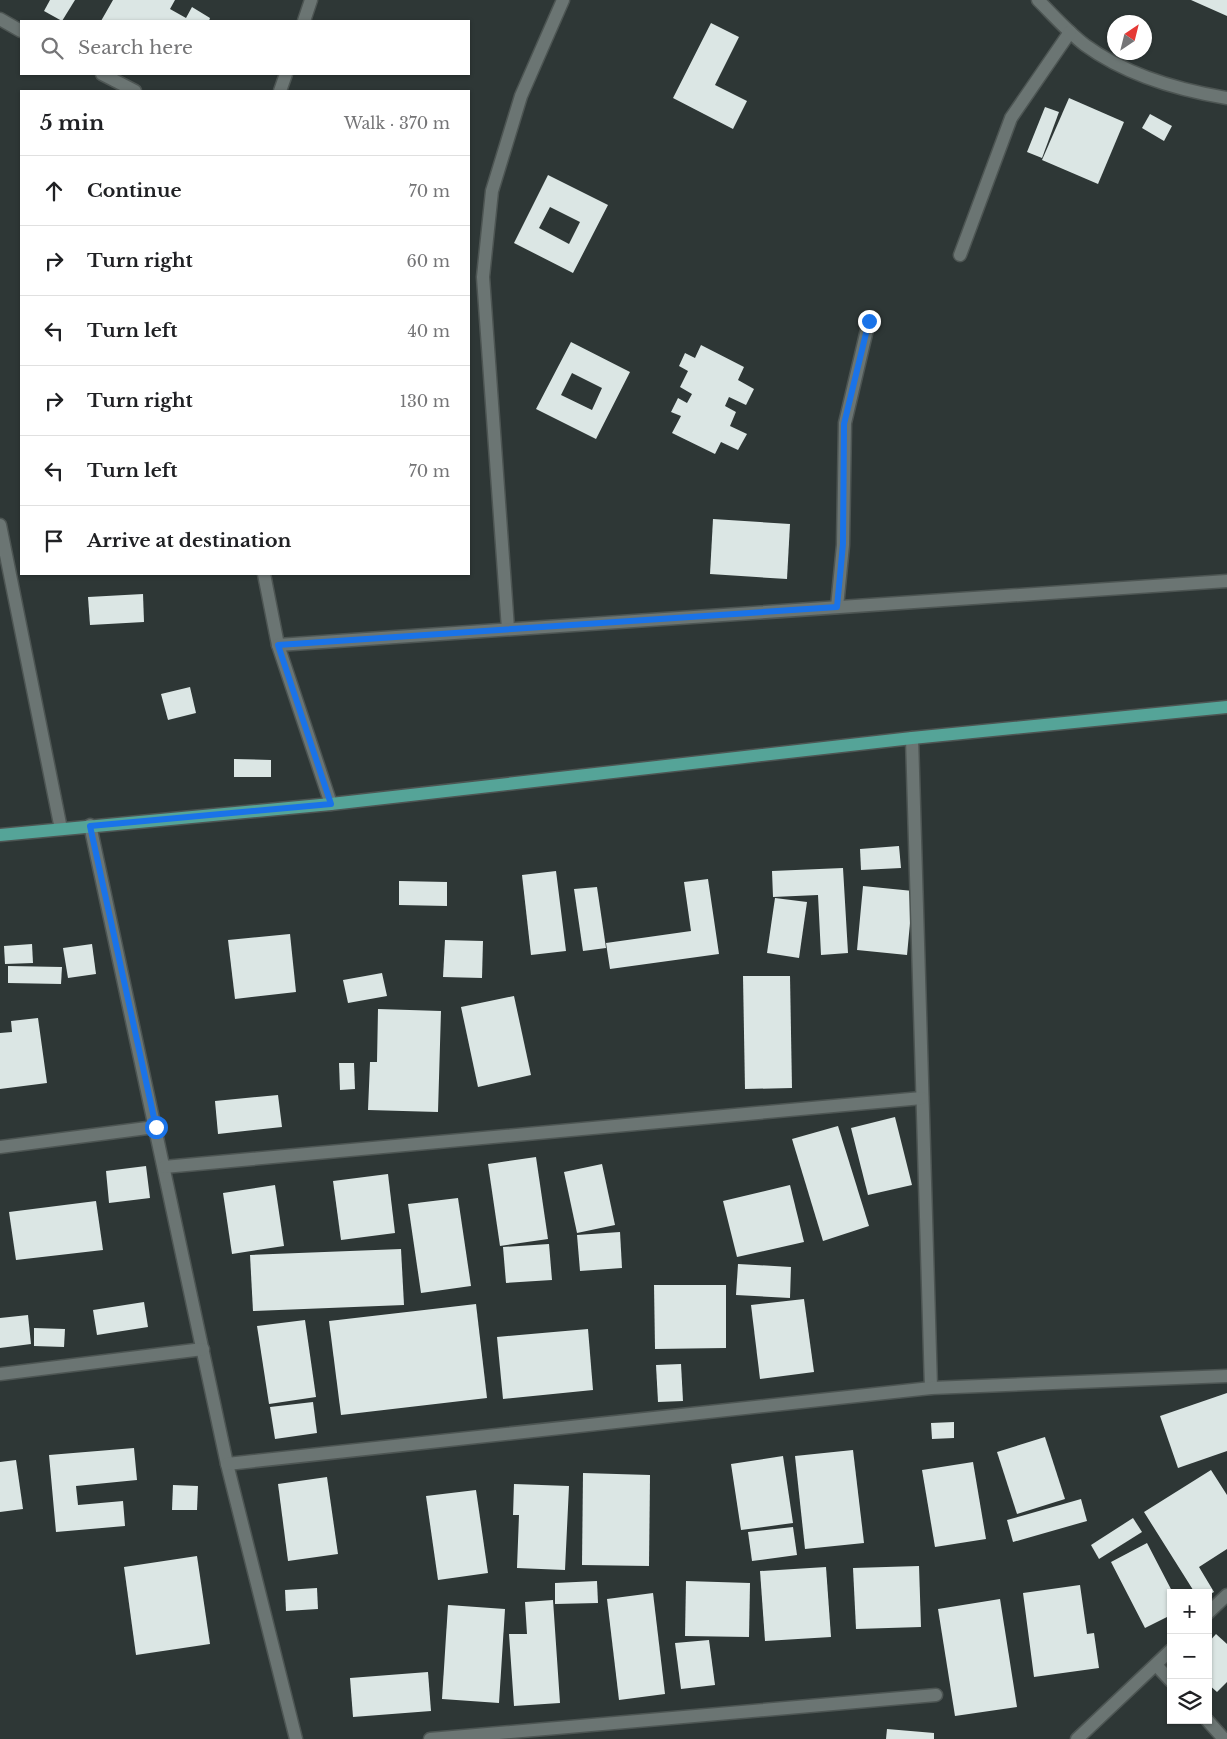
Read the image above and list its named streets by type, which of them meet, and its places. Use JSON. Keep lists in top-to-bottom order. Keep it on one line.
{"north":"top right","page":{"search":"Search here","heading":["5 min","Walk · 370 m"],"list":[["Continue","70 m"],["Turn right","60 m"],["Turn left","40 m"],["Turn right","130 m"],["Turn left","70 m"],"Arrive at destination"],"map_buttons":["+","−"]}}
